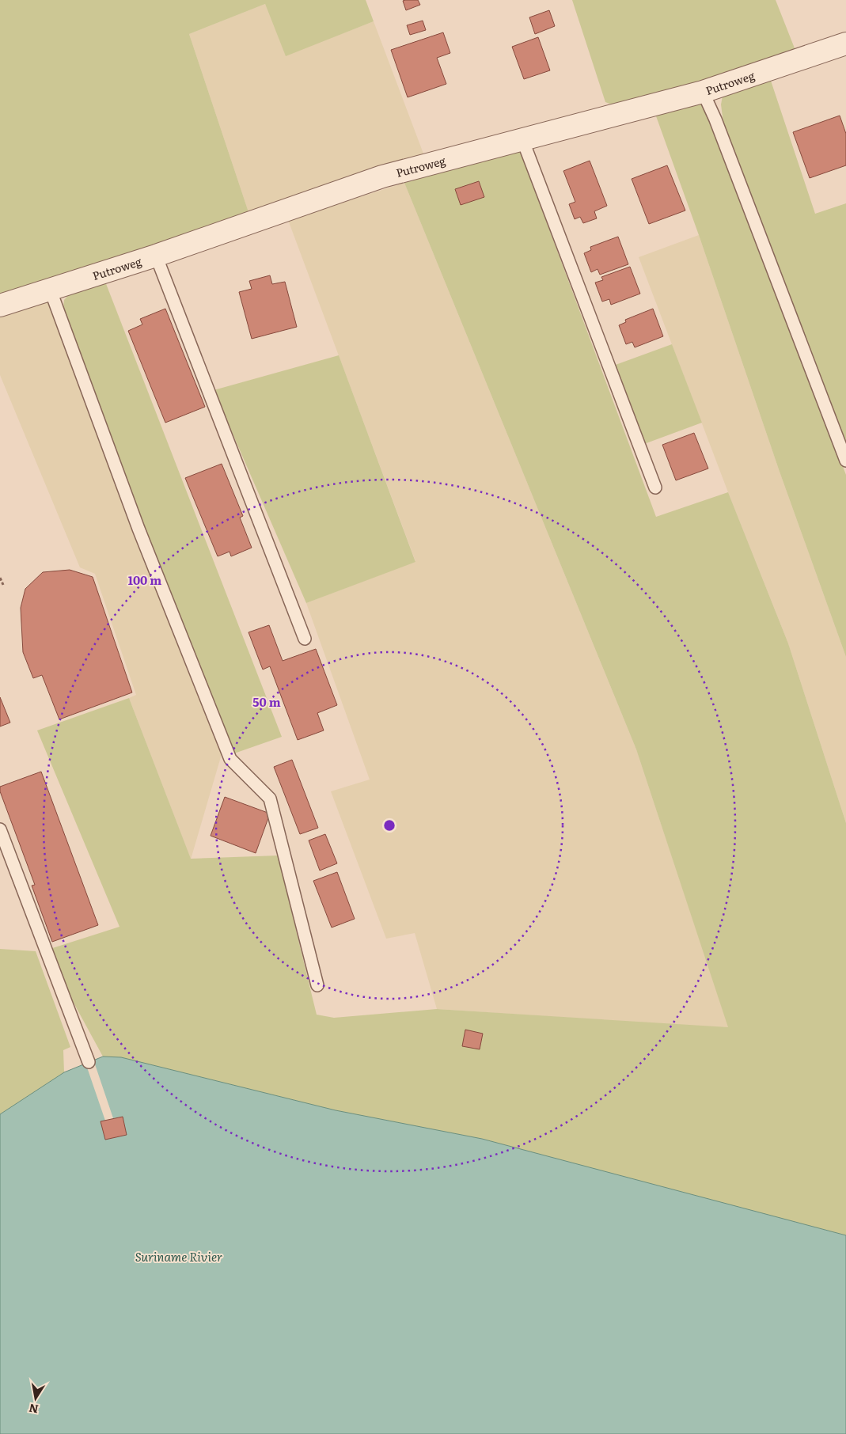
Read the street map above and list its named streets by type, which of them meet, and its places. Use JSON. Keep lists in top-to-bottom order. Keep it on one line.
{"streets":{"street":["Putroweg"]},"water":["Suriname Rivier"],"north":"bottom","rings":["100 m","50 m"]}
